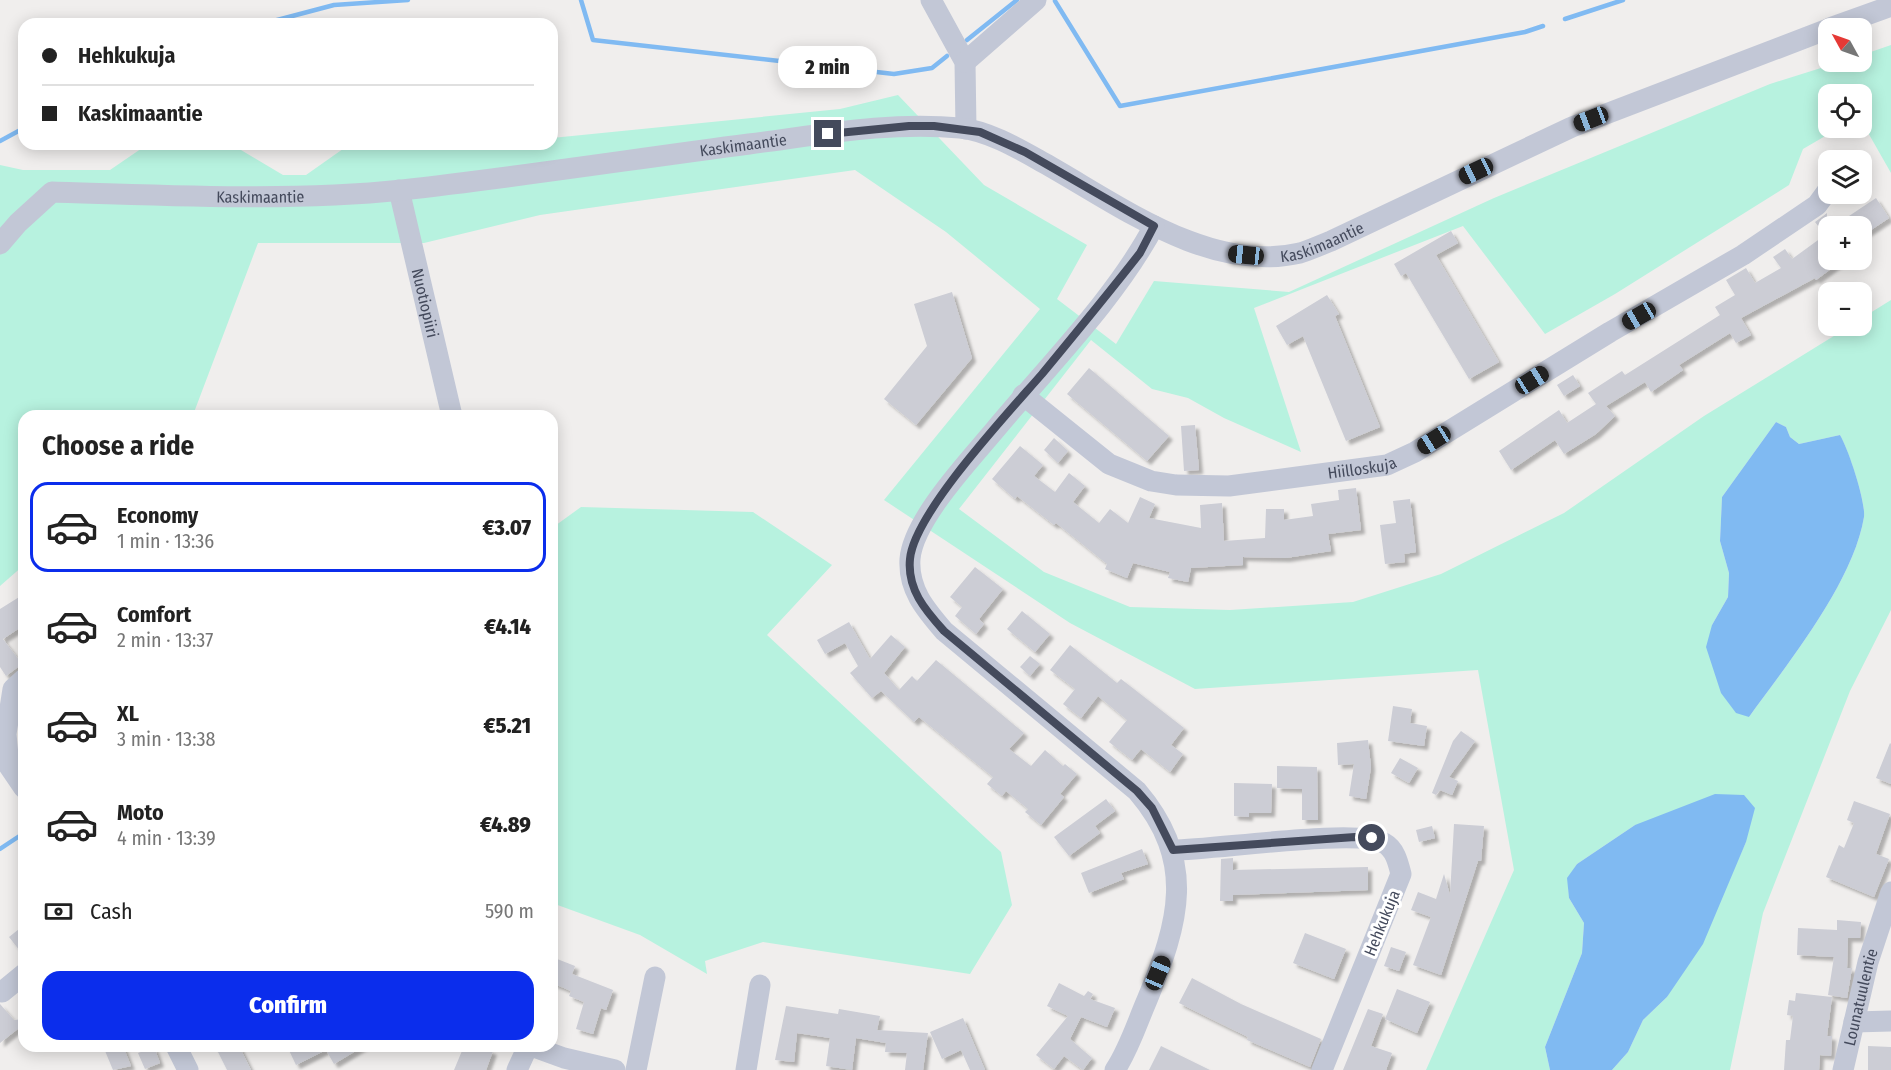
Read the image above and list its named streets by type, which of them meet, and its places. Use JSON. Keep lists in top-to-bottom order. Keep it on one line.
{"streets":{"street":["Kaskimaantie","Nuotiopiiri","Hiilloskuja","Hehkukuja","Lounatuulentie"]},"crossings":[["Kaskimaantie","Nuotiopiiri"]],"north":"top left","page":{"map_buttons":["+","−"],"banner":["Hehkukuja","Kaskimaantie"],"bubble":"2 min","heading":"Choose a ride","list":[{"name":"Economy","note":"1 min · 13:36","value":"€3.07"},{"name":"Comfort","note":"2 min · 13:37","value":"€4.14"},{"name":"XL","note":"3 min · 13:38","value":"€5.21"},{"name":"Moto","note":"4 min · 13:39","value":"€4.89"}],"pay":["Cash","590 m"],"buttons":"Confirm"}}
